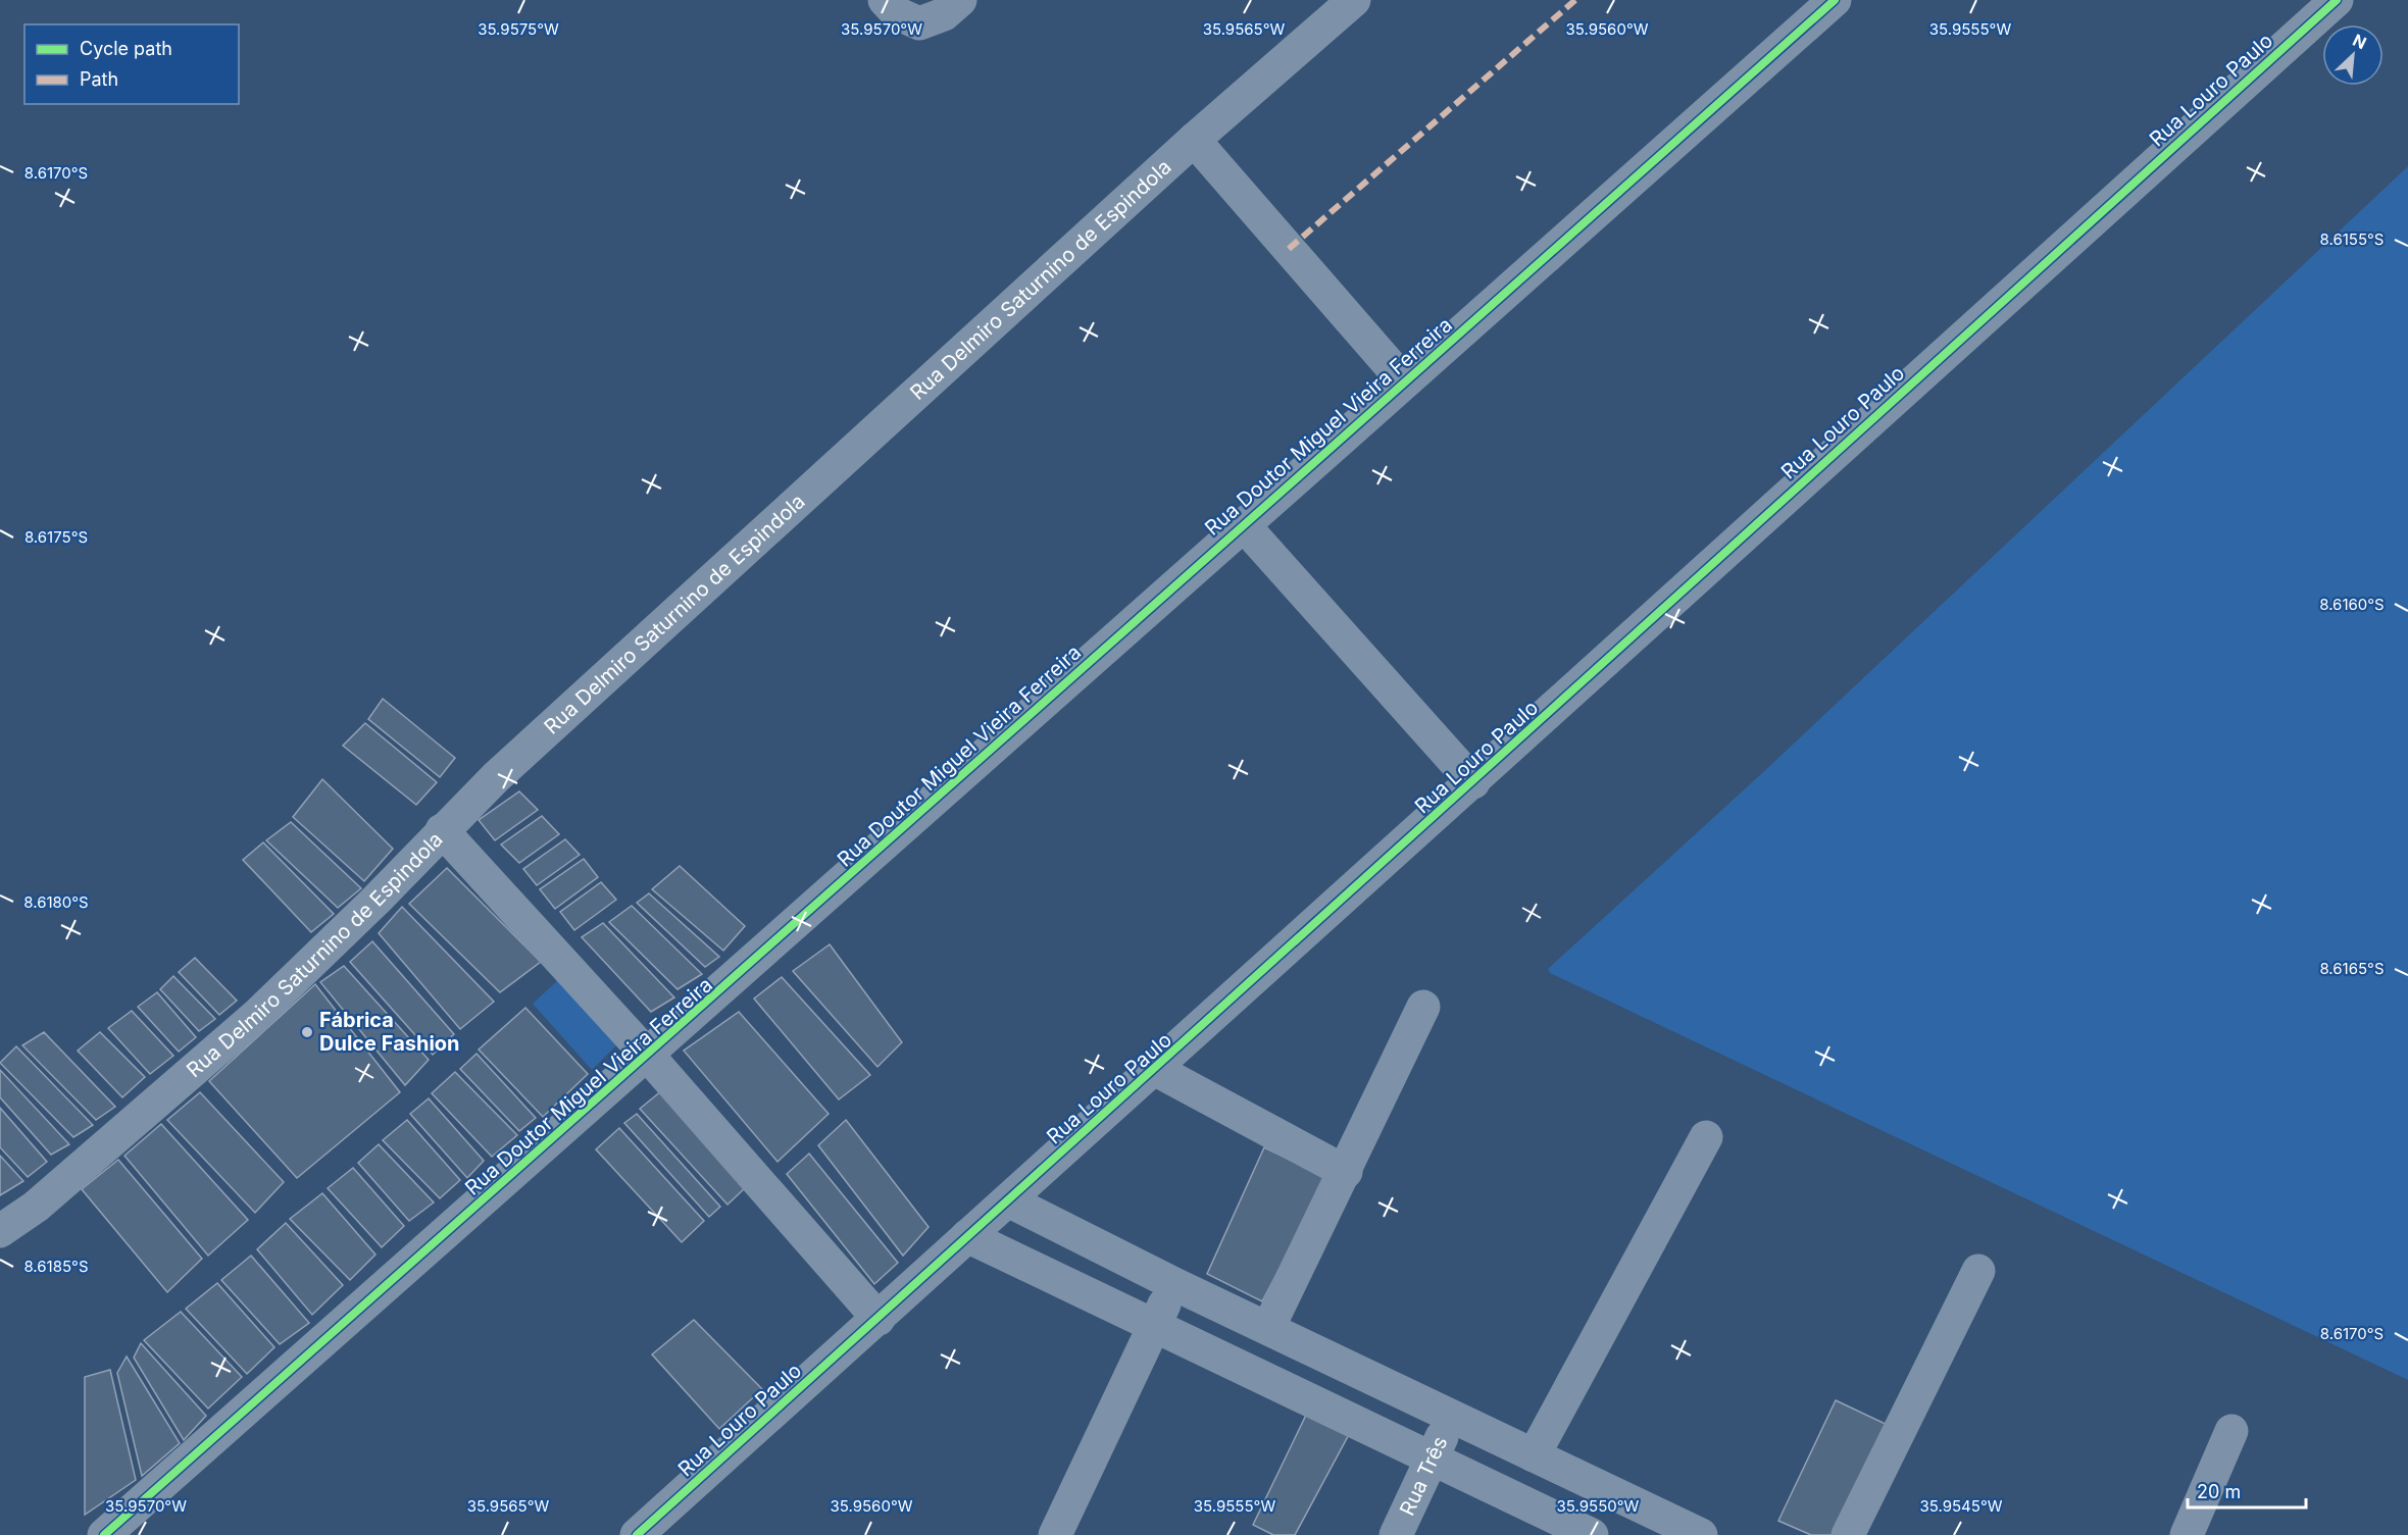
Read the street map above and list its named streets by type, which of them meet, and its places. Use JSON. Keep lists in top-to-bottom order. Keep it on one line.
{"streets":{"street":["Rua Louro Paulo","Rua Delmiro Saturnino de Espindola","Rua Doutor Miguel Vieira Ferreira","Rua Três"]},"places":["Fábrica Dulce Fashion"],"legend":["Cycle path","Path"],"scale_bar":"20 m","north":"top right","coordinates":["35.9575°W","35.9570°W","35.9565°W","35.9560°W","35.9555°W","8.6170°S","8.6155°S","8.6175°S","8.6160°S","8.6180°S","8.6165°S","8.6185°S","35.9550°W","35.9545°W"]}
